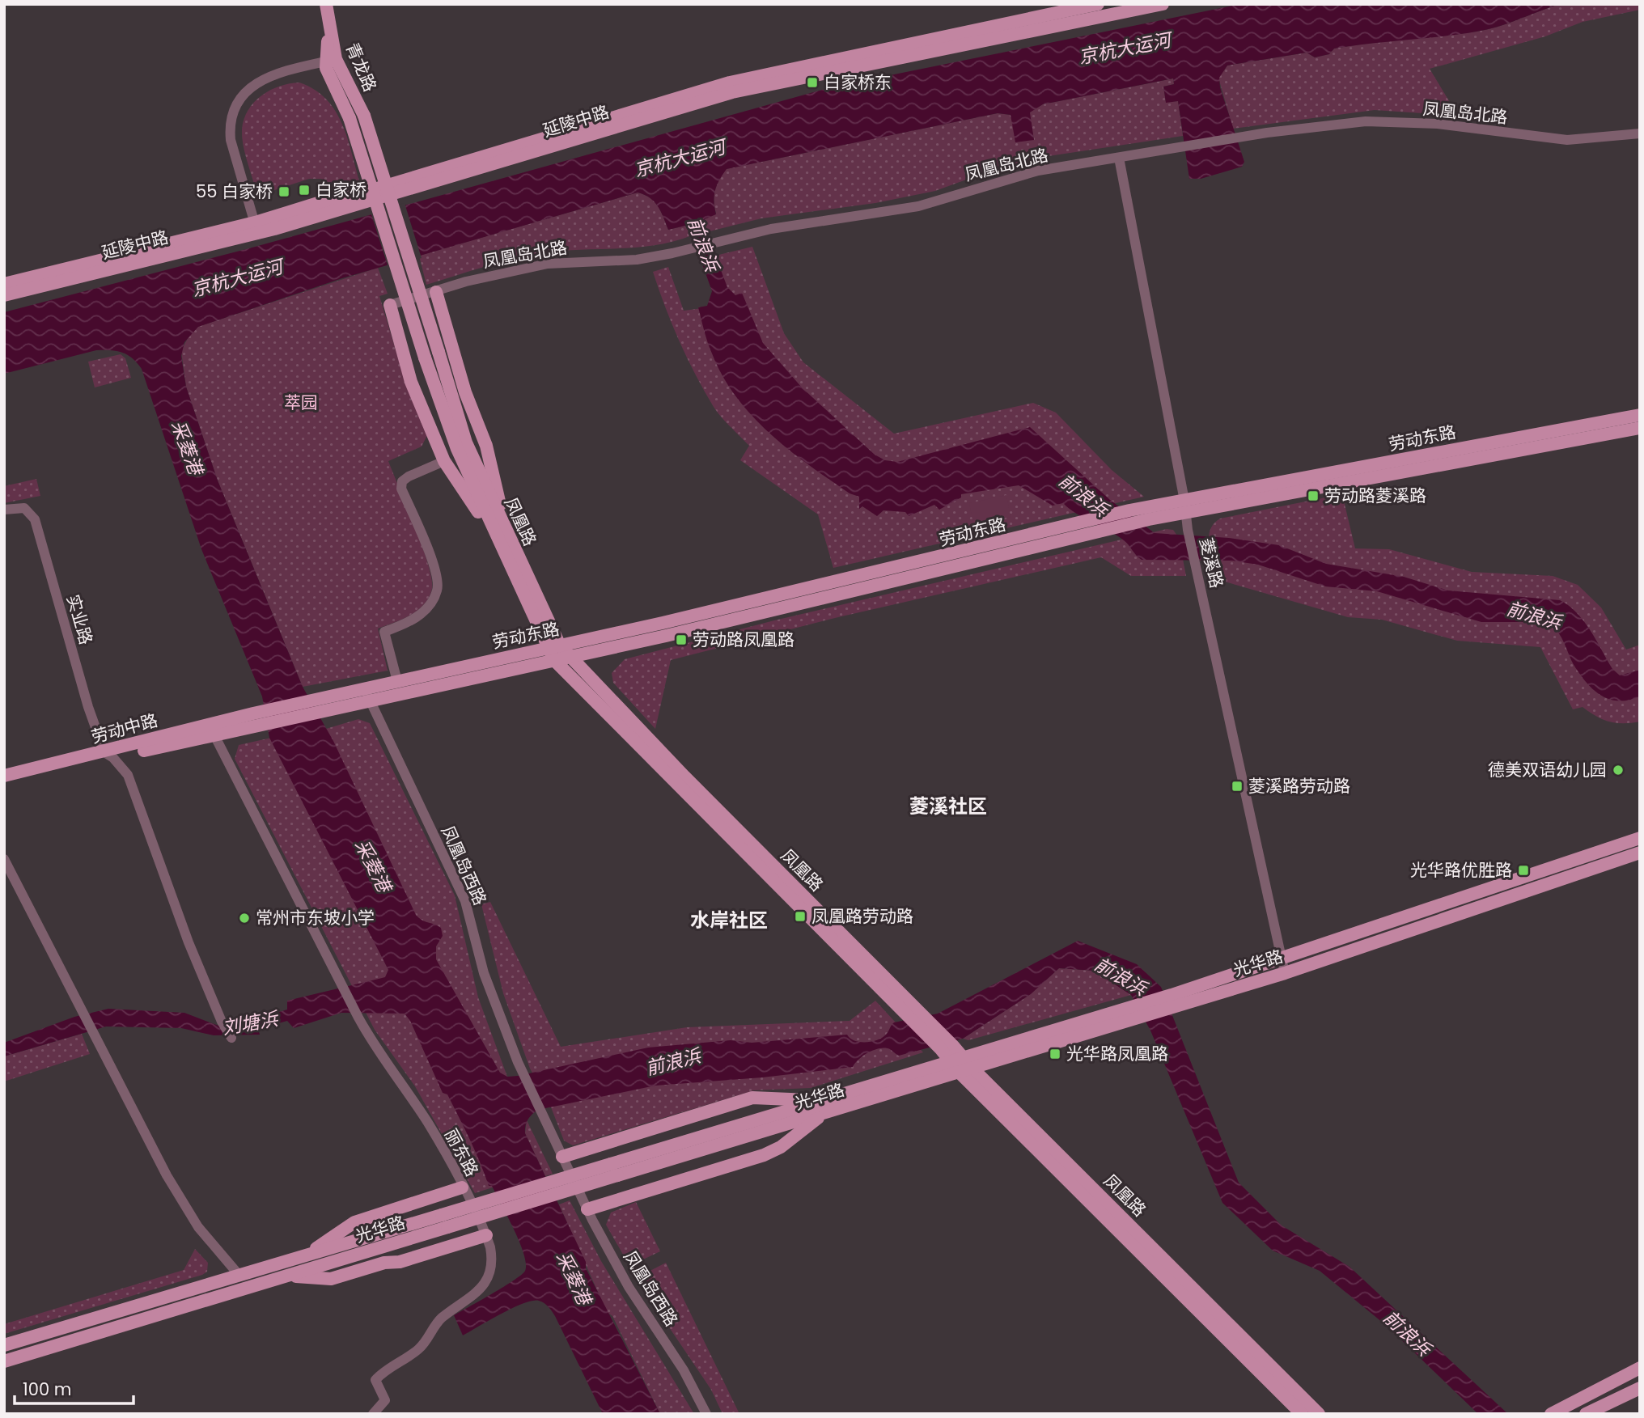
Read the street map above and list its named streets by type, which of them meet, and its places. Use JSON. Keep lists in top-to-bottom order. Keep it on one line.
{"streets":{"main road":["青龙路","延陵中路","劳动东路","凤凰路","劳动中路","光华路"],"street":["凤凰岛北路","菱溪路","实业路","凤凰岛西路","丽东路"]},"crossings":[["青龙路","凤凰路"],["凤凰岛北路","菱溪路"],["劳动东路","凤凰路"],["劳动东路","菱溪路"],["劳动东路","劳动中路"],["劳动东路","凤凰岛西路"],["凤凰路","光华路"],["菱溪路","光华路"],["实业路","劳动中路"],["劳动中路","丽东路"]],"districts":["菱溪社区","水岸社区"],"water":["京杭大运河","前浪浜","采菱港","刘塘浜"],"parks":["萃园"],"places":{"transit":["白家桥东","白家桥","55 白家桥","劳动路菱溪路","劳动路凤凰路","菱溪路劳动路","光华路优胜路","凤凰路劳动路","光华路凤凰路"],"other":["德美双语幼儿园","常州市东坡小学"]},"scale_bar":"100 m"}
